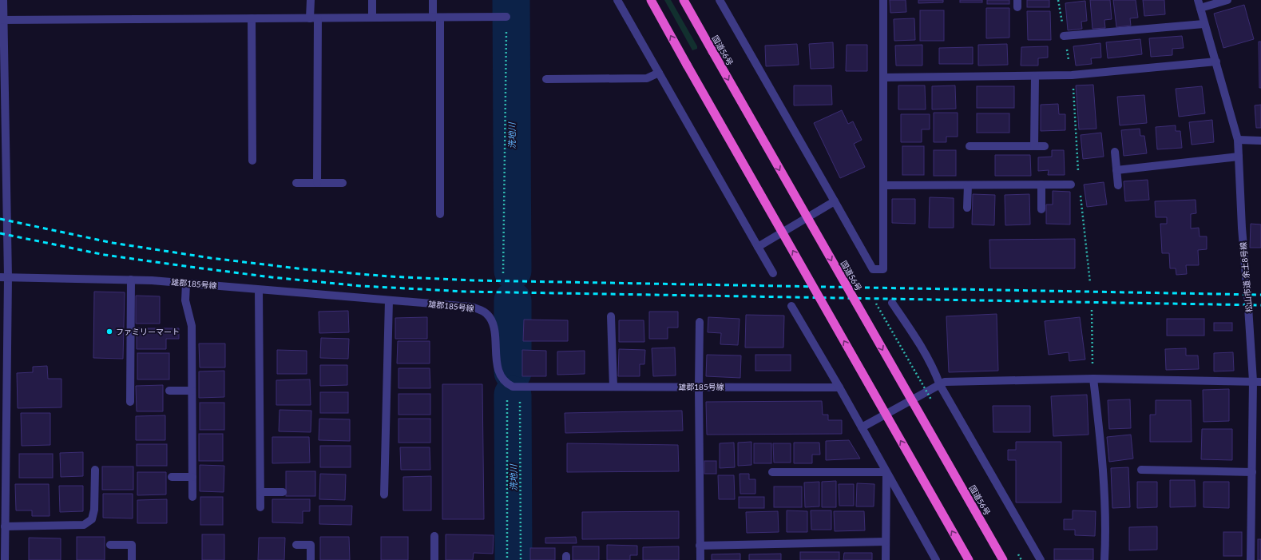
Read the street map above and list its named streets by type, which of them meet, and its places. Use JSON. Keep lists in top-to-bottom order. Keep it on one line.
{"streets":{"highway":["国道56号"],"street":["松山市道 余土8号線","雄郡185号線"]},"water":["洗地川"],"places":["ファミリーマート"]}
